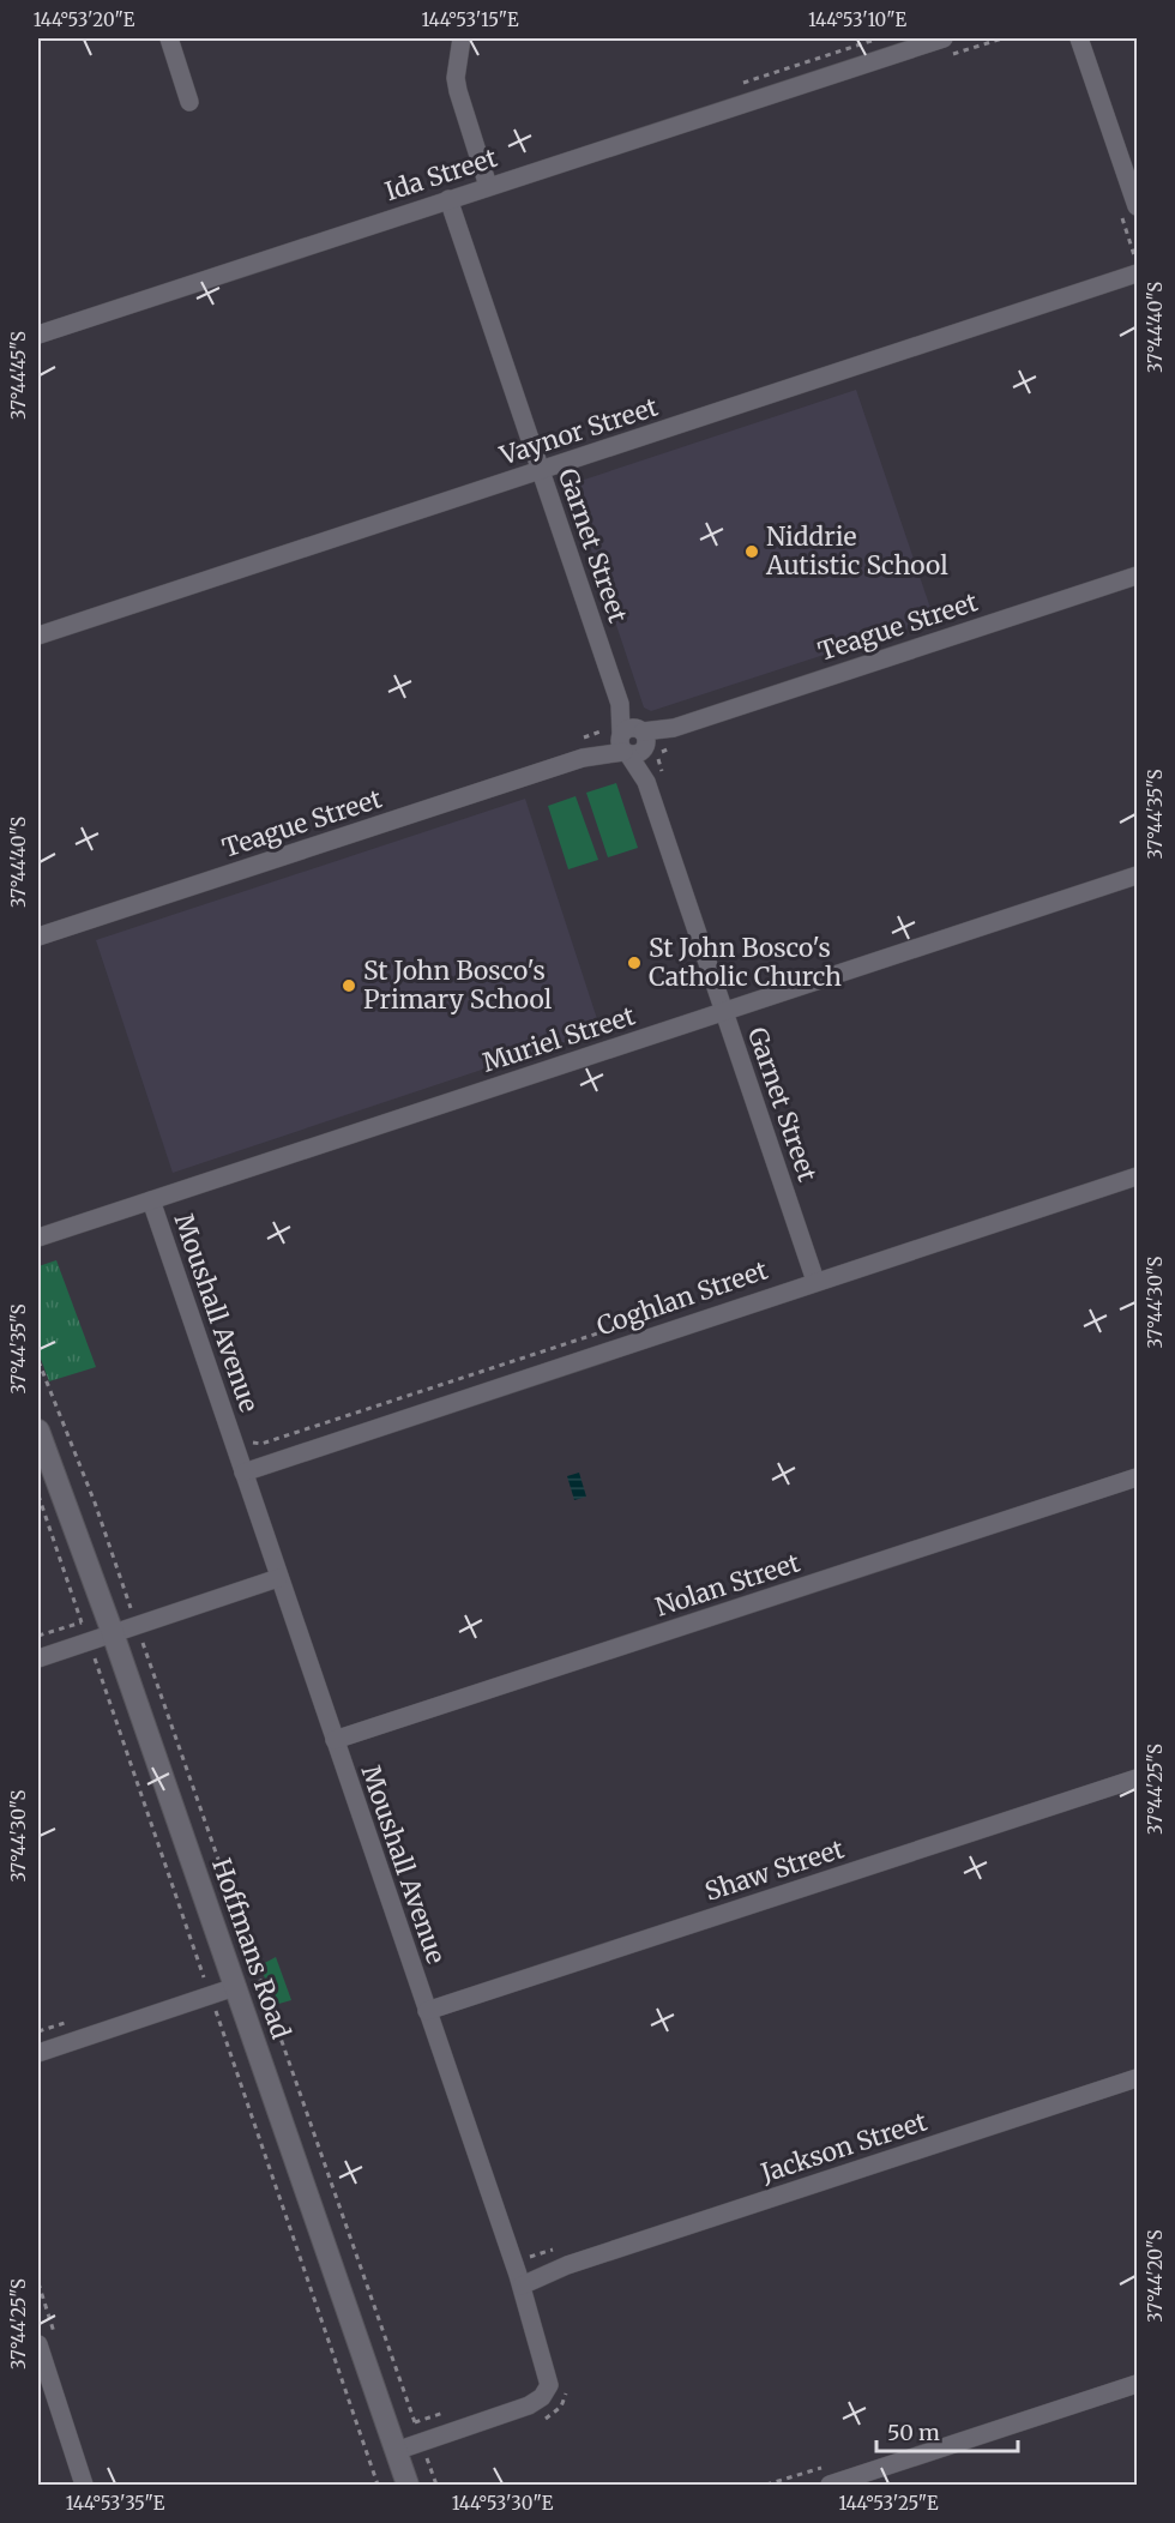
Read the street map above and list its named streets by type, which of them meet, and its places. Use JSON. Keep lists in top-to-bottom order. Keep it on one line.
{"streets":{"main road":["Hoffmans Road"],"street":["Ida Street","Vaynor Street","Garnet Street","Teague Street","Muriel Street","Coghlan Street","Moushall Avenue","Nolan Street","Shaw Street","Jackson Street"]},"crossings":[["Ida Street","Garnet Street"],["Vaynor Street","Garnet Street"],["Garnet Street","Teague Street"],["Garnet Street","Muriel Street"],["Garnet Street","Coghlan Street"],["Muriel Street","Moushall Avenue"],["Coghlan Street","Moushall Avenue"],["Moushall Avenue","Nolan Street"],["Moushall Avenue","Shaw Street"],["Moushall Avenue","Hoffmans Road"],["Moushall Avenue","Jackson Street"]],"places":["Niddrie Autistic School","St John Bosco's Catholic Church","St John Bosco's Primary School"],"scale_bar":"50 m","coordinates":["144°53'20\"E","144°53'15\"E","144°53'10\"E","37°44'40\"S","37°44'45\"S","37°44'35\"S","37°44'30\"S","37°44'25\"S","37°44'20\"S","144°53'35\"E","144°53'30\"E","144°53'25\"E"]}
